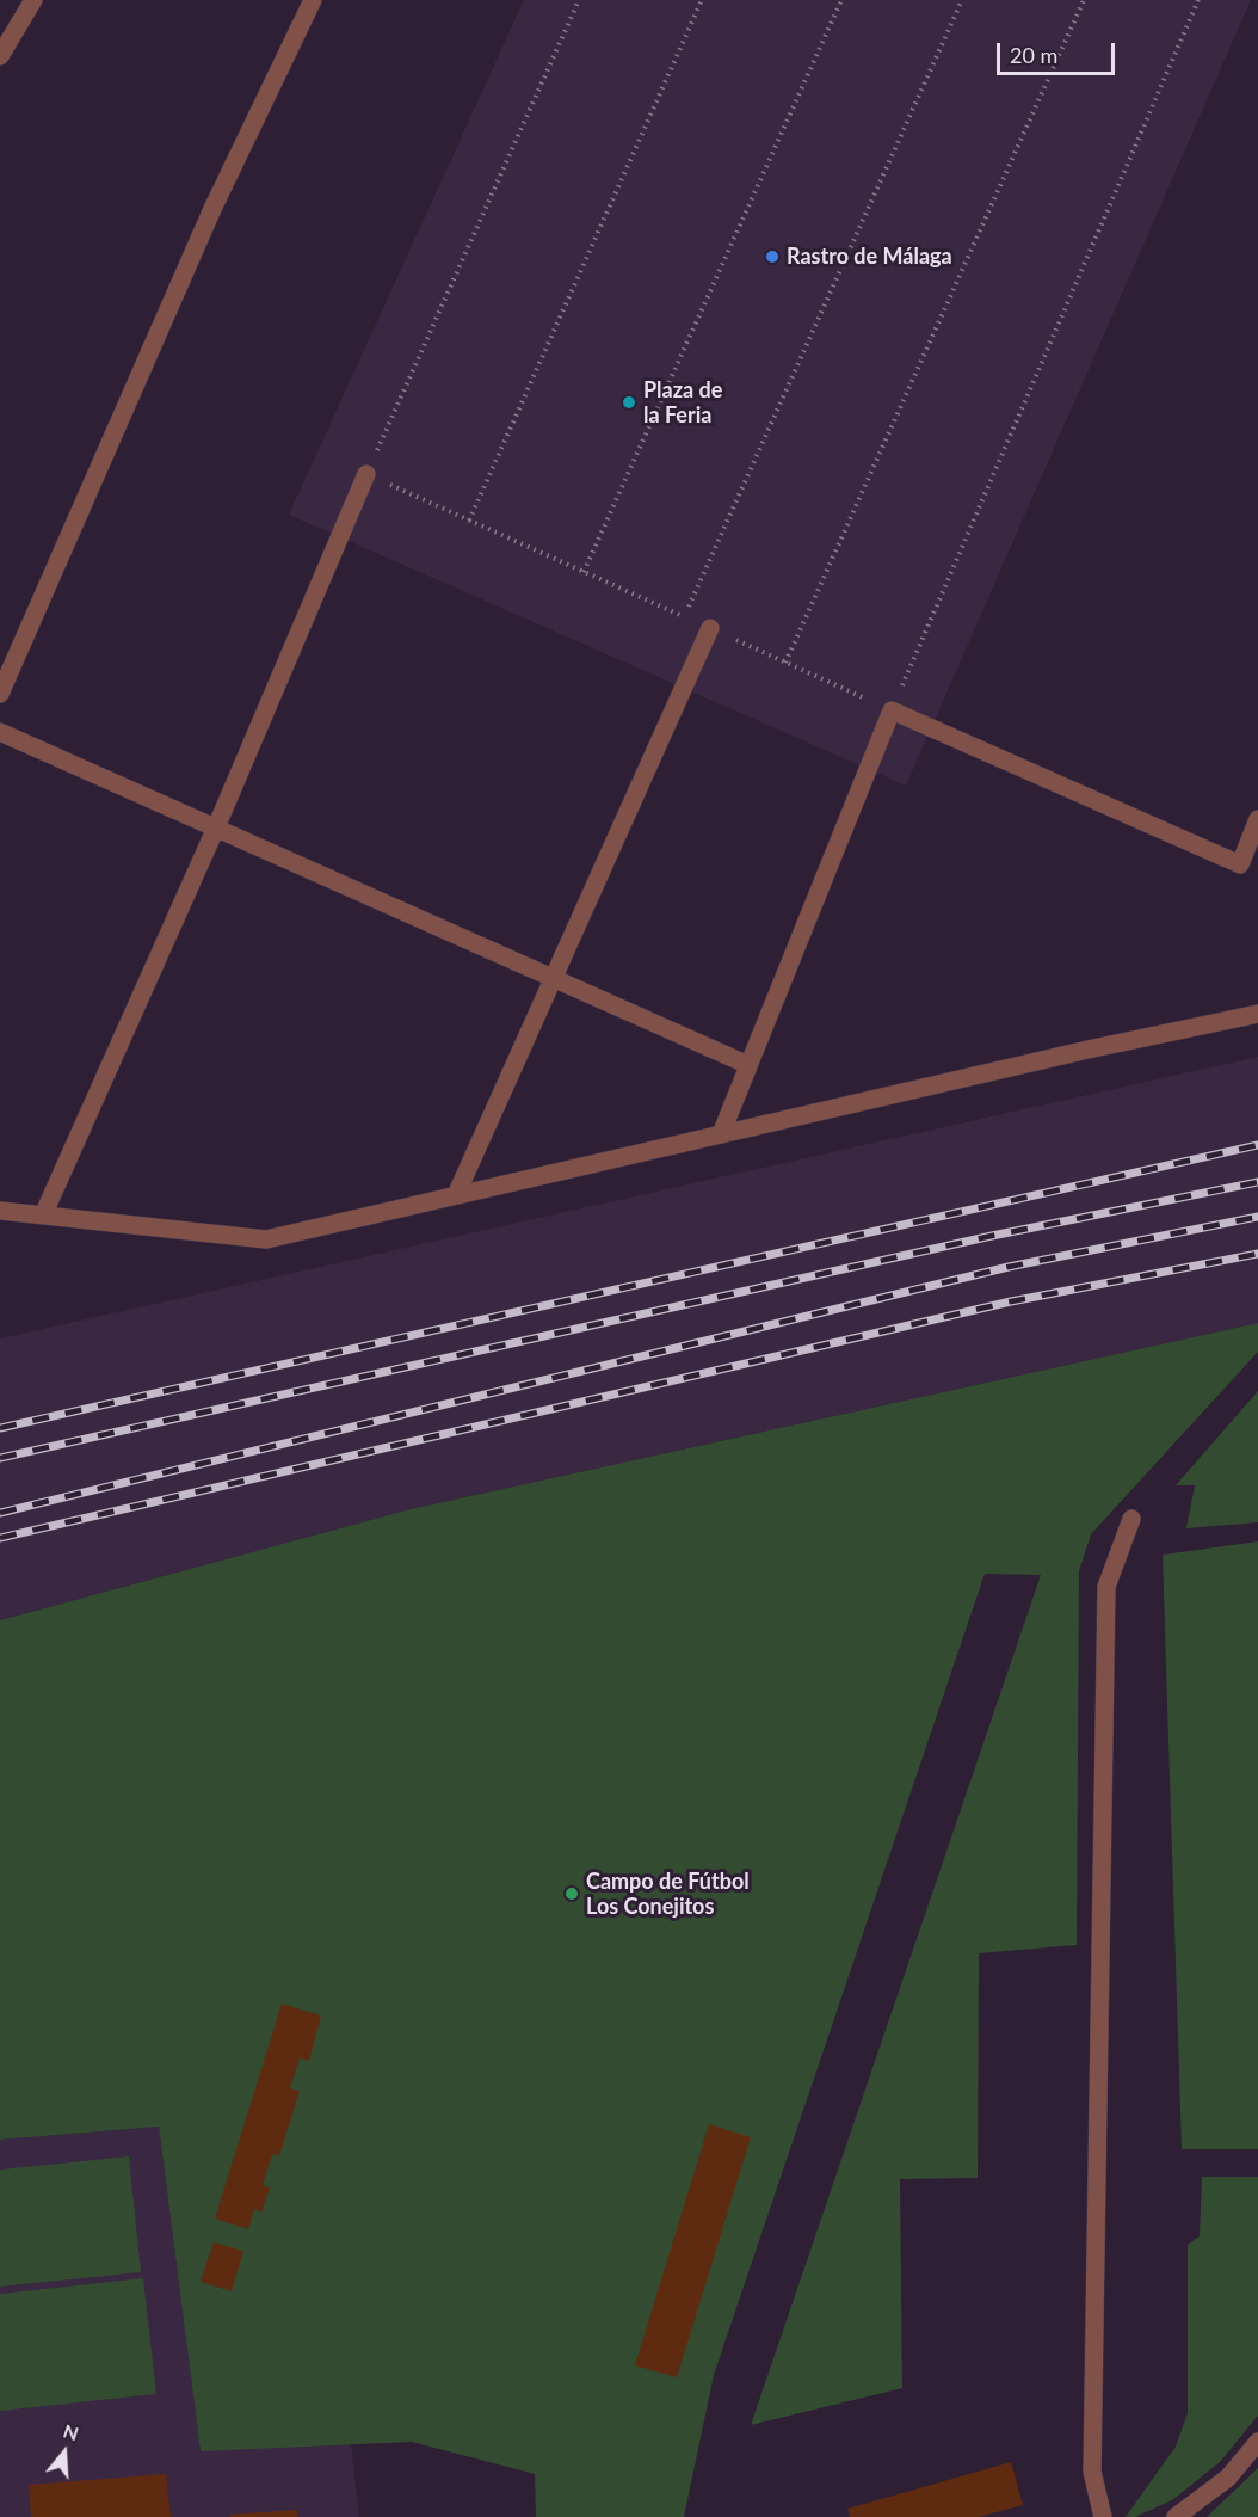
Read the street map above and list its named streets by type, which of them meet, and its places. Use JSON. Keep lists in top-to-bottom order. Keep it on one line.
{"places":["Rastro de Málaga","Plaza de la Feria","Campo de Fútbol Los Conejitos"],"scale_bar":"20 m","north":"top"}
